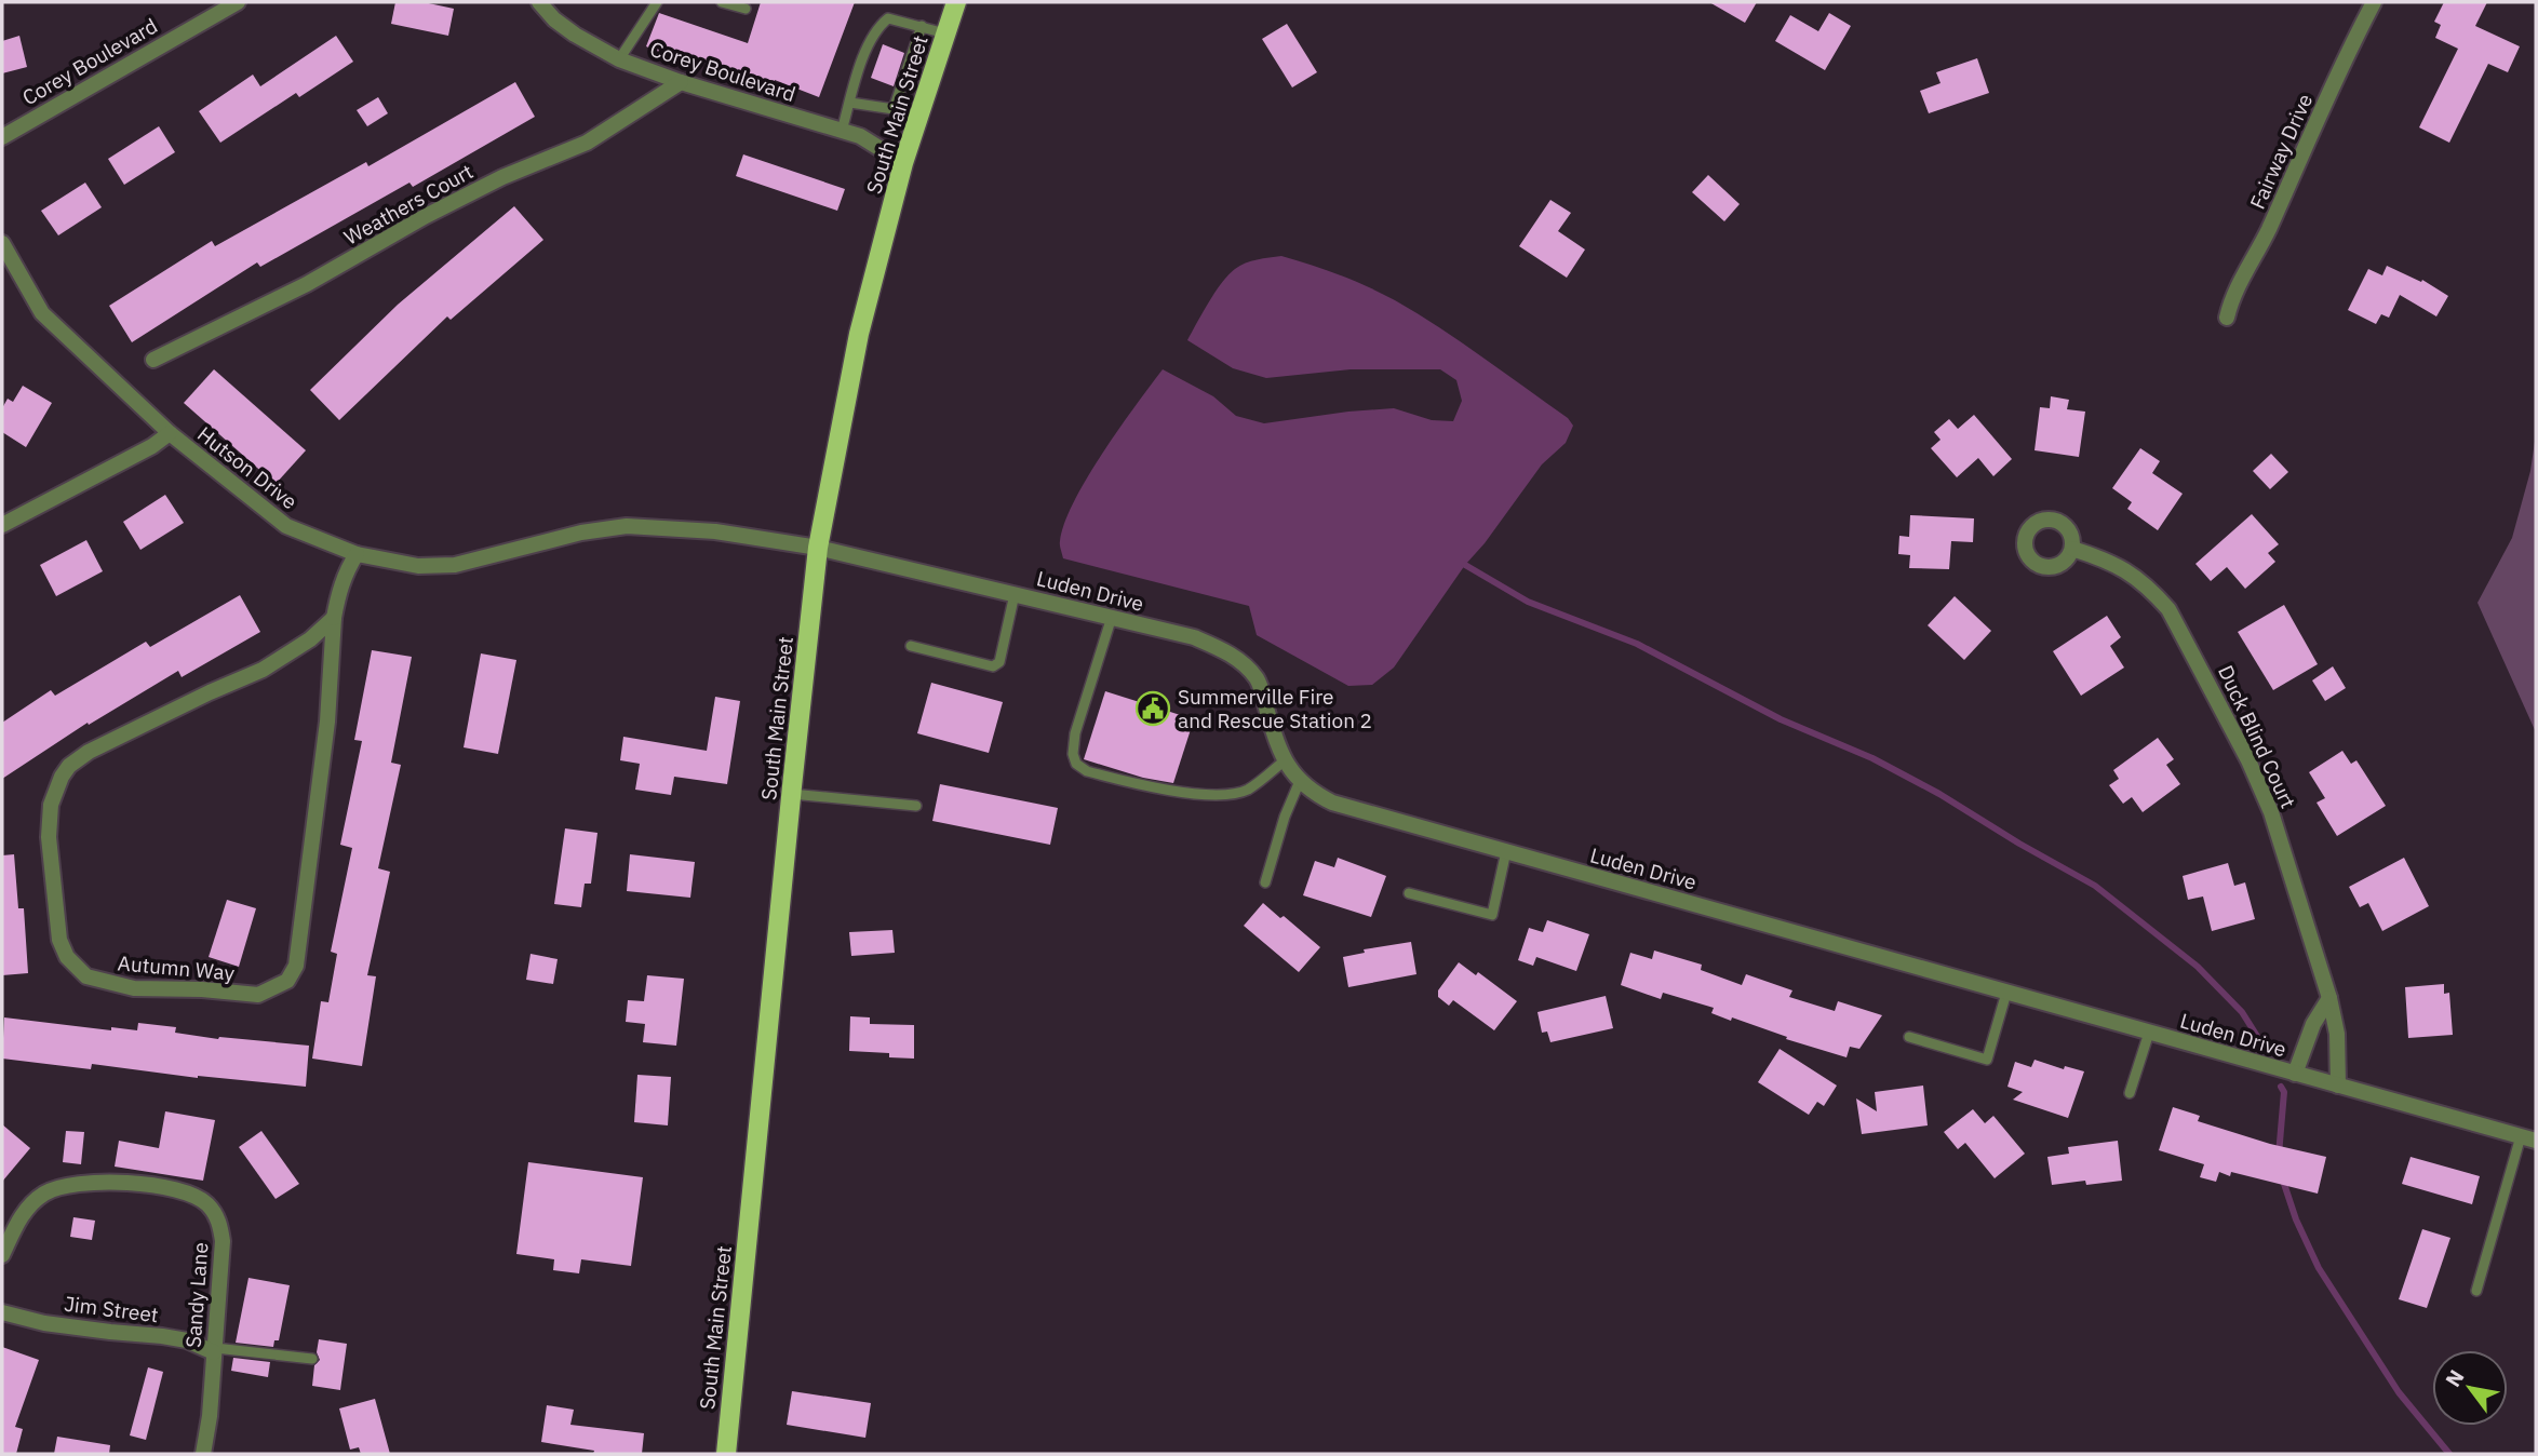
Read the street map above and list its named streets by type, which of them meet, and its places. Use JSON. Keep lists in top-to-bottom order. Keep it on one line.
{"streets":{"main road":["South Main Street"],"street":["Corey Boulevard","Fairway Drive","Weathers Court","Hutson Drive","Luden Drive","Duck Blind Court","Autumn Way","Sandy Lane","Jim Street"]},"crossings":[["Corey Boulevard","South Main Street"],["Corey Boulevard","Weathers Court"],["South Main Street","Hutson Drive"],["South Main Street","Luden Drive"],["Hutson Drive","Luden Drive"],["Hutson Drive","Autumn Way"],["Luden Drive","Duck Blind Court"],["Sandy Lane","Jim Street"]],"places":{"public building":["Summerville Fire and Rescue Station 2"]},"north":"top left"}
